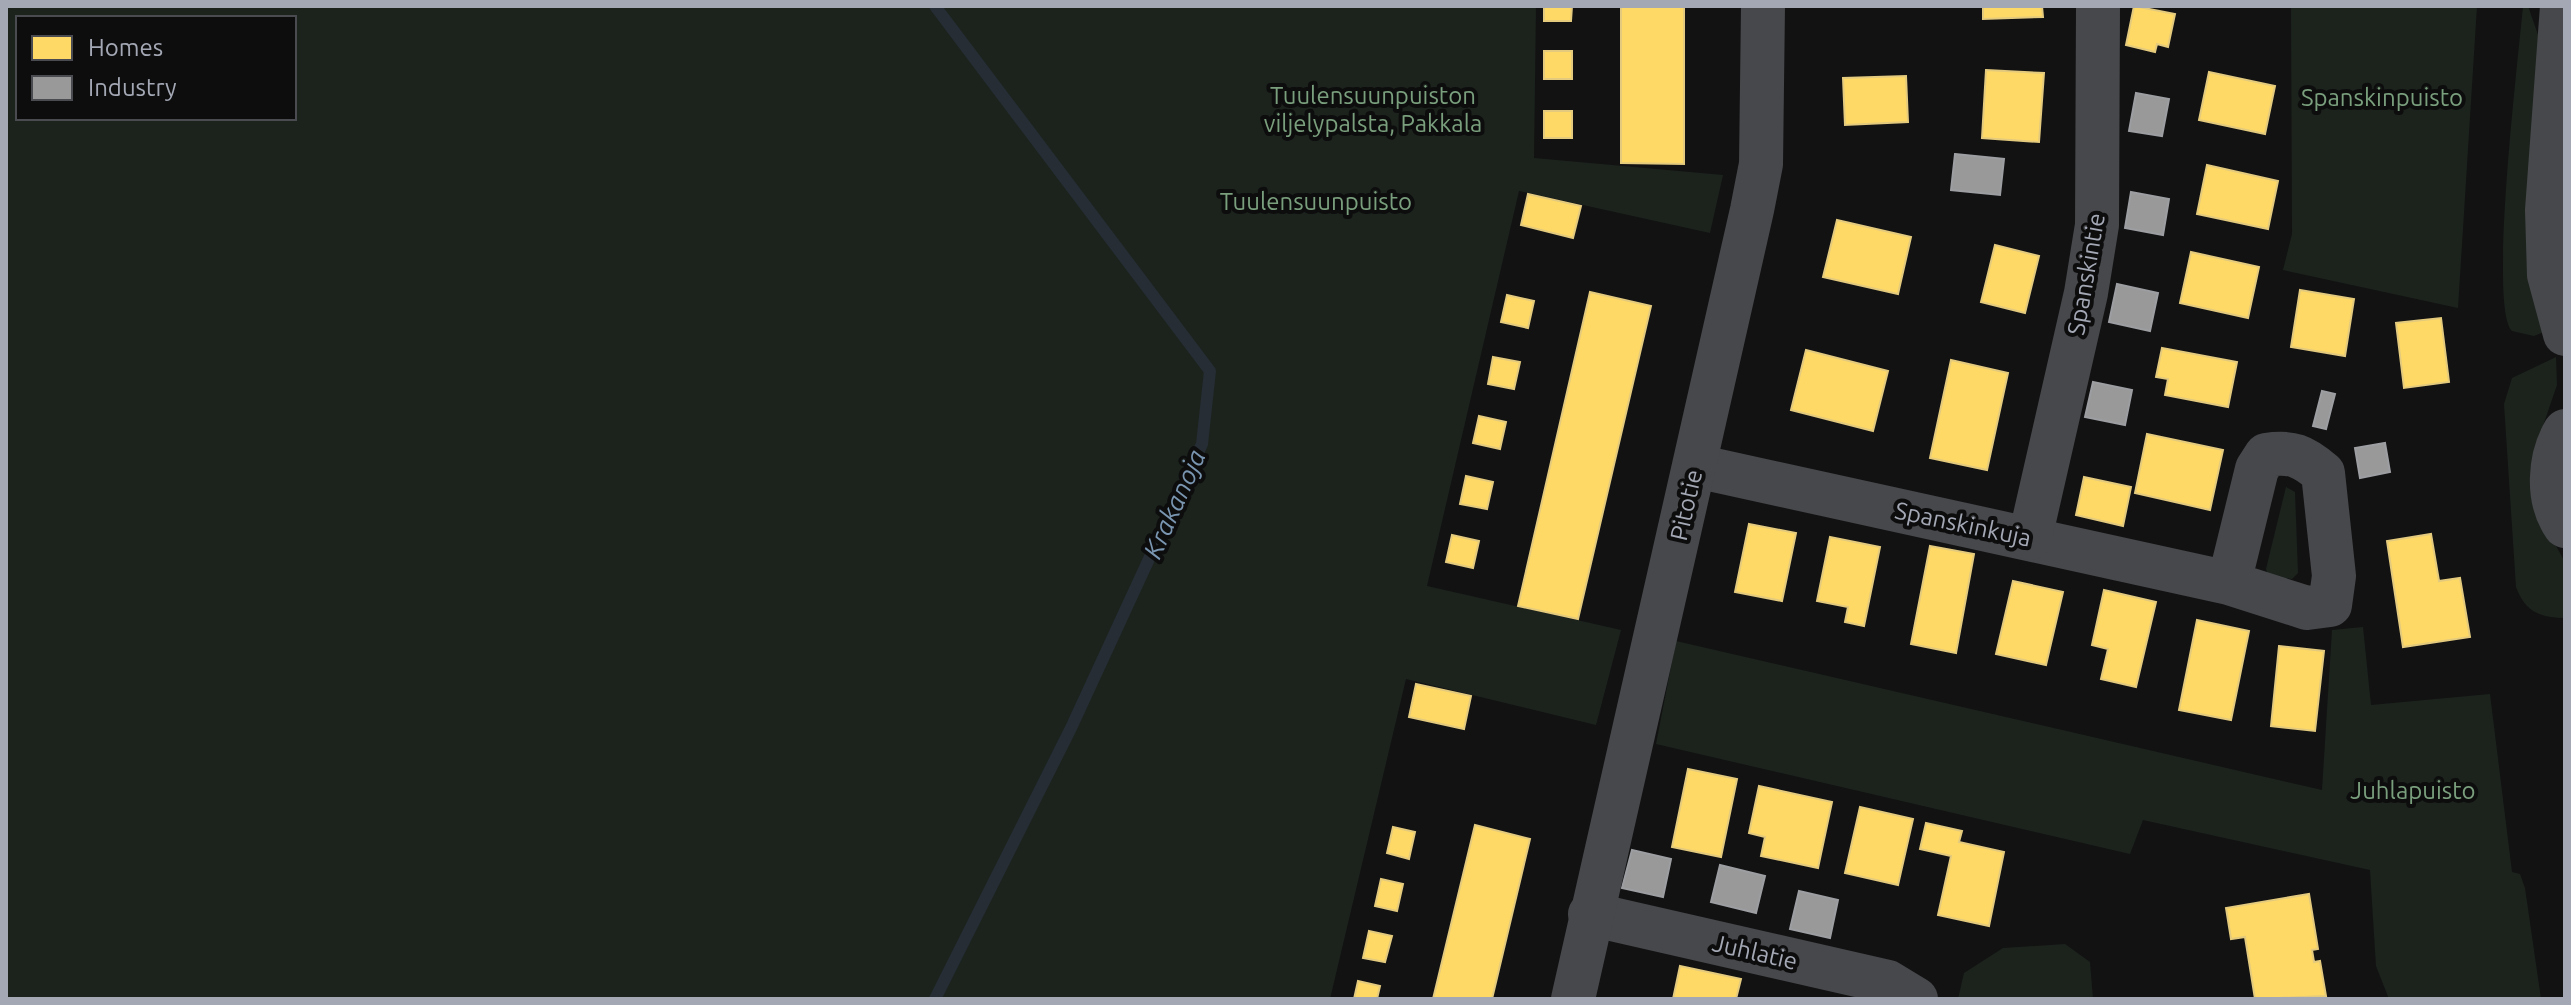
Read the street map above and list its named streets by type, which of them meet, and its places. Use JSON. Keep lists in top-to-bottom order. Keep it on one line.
{"streets":{"street":["Spanskintie","Pitotie","Spanskinkuja","Juhlatie"]},"crossings":[["Spanskintie","Spanskinkuja"],["Pitotie","Spanskinkuja"],["Pitotie","Juhlatie"]],"water":["Krakanoja"],"parks":["Tuulensuunpuiston viljelypalsta, Pakkala","Spanskinpuisto","Tuulensuunpuisto","Juhlapuisto"],"legend":["Homes","Industry"]}
